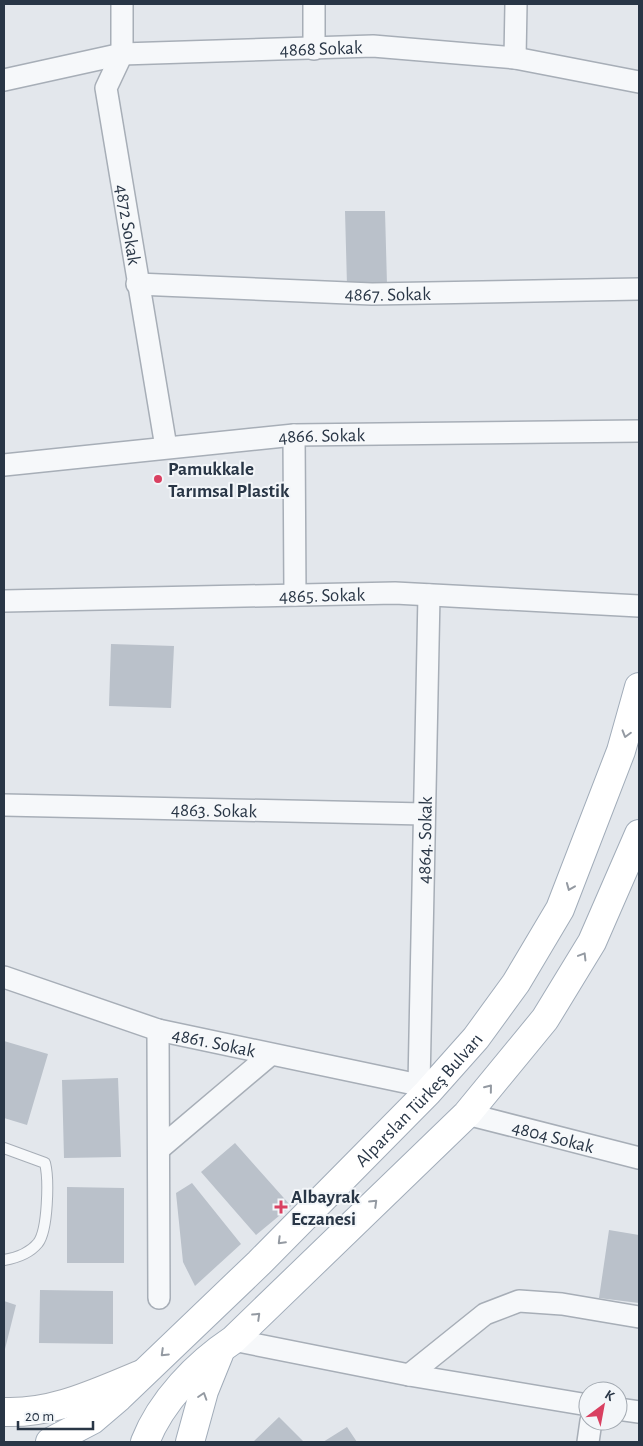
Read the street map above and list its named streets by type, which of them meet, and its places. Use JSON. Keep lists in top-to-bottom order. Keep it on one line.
{"streets":{"main road":["Alparslan Türkeş Bulvarı"],"street":["4868 Sokak","4872 Sokak","4867. Sokak","4866. Sokak","4865. Sokak","4863. Sokak","4864. Sokak","4861. Sokak","4804 Sokak"]},"crossings":[["4868 Sokak","4872 Sokak"],["4872 Sokak","4867. Sokak"],["4872 Sokak","4866. Sokak"],["4865. Sokak","4864. Sokak"],["4863. Sokak","4864. Sokak"],["4864. Sokak","4861. Sokak"],["4864. Sokak","Alparslan Türkeş Bulvarı"],["4861. Sokak","Alparslan Türkeş Bulvarı"]],"places":{"other":["Pamukkale Tarımsal Plastik"],"health":["Albayrak Eczanesi"]},"scale_bar":"20 m","north":"top right"}
